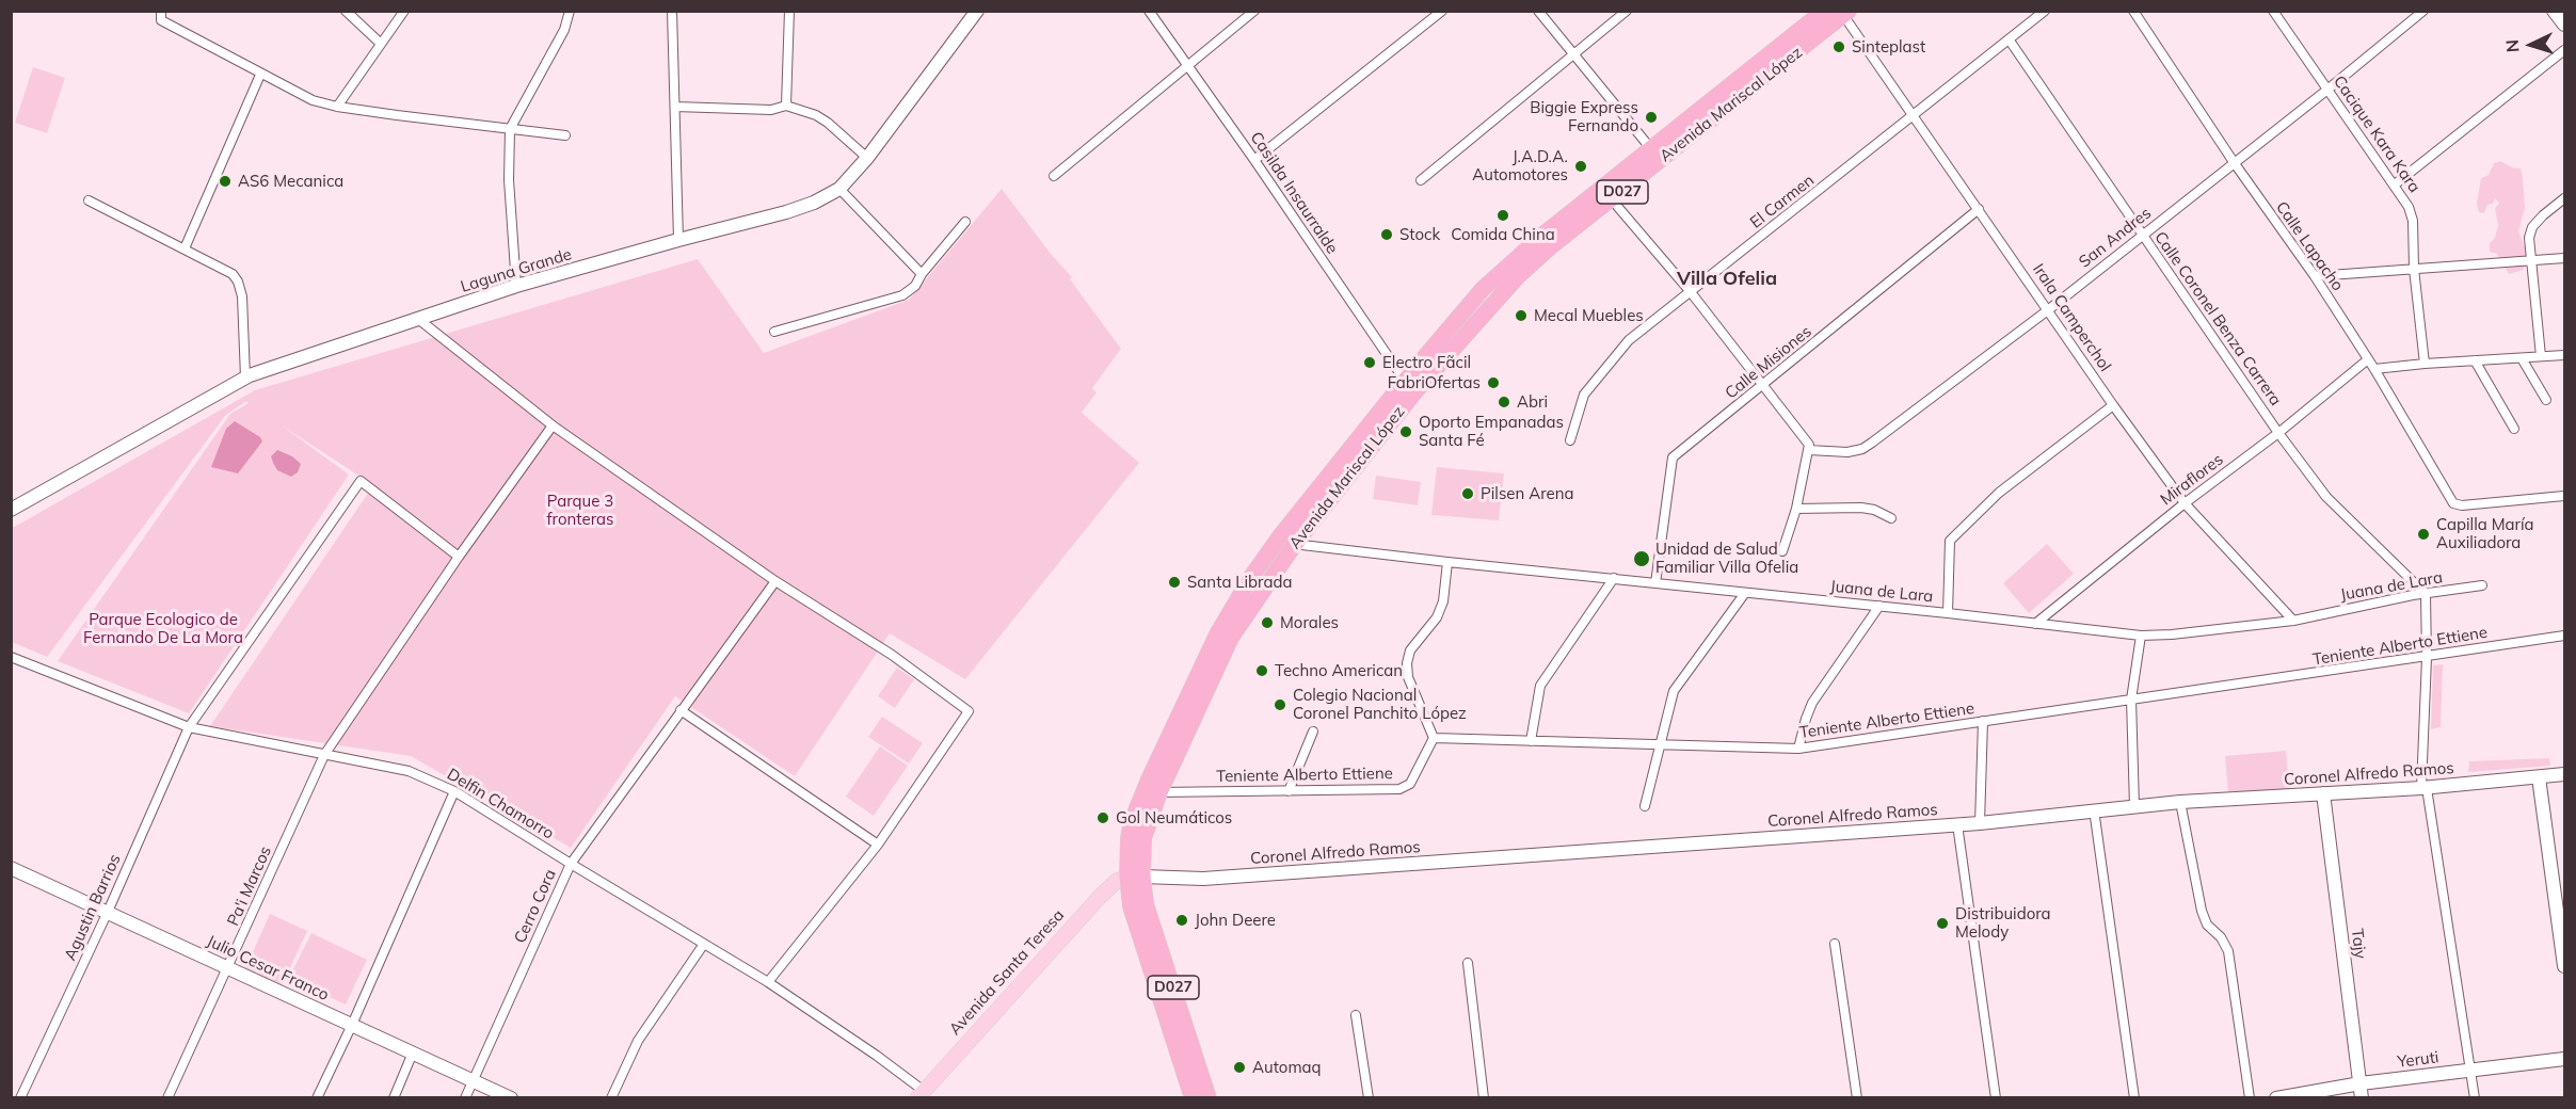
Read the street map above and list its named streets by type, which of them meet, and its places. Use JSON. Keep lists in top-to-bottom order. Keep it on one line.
{"streets":{"highway":["Avenida Mariscal López","D027"],"main road":["Laguna Grande","Coronel Alfredo Ramos","Tajy","Julio Cesar Franco","Avenida Santa Teresa","Yeruti"],"street":["Cacique Kara Kara","Casilda Insaurralde","El Carmen","San Andres","Calle Lapacho","Irala Camperchol","Calle Coronel Benza Carrera","Calle Misiones","Miraflores","Juana de Lara","Teniente Alberto Ettiene","Delfin Chamorro","Pa'i Marcos","Cerro Cora","Agustin Barrios"]},"crossings":[["Avenida Mariscal López","Casilda Insaurralde"],["Avenida Mariscal López","Irala Camperchol"],["Avenida Mariscal López","Juana de Lara"],["Avenida Mariscal López","Teniente Alberto Ettiene"],["Avenida Mariscal López","Coronel Alfredo Ramos"],["Avenida Mariscal López","Avenida Santa Teresa"],["Cacique Kara Kara","San Andres"],["El Carmen","Irala Camperchol"],["El Carmen","Calle Coronel Benza Carrera"],["San Andres","Calle Lapacho"],["San Andres","Irala Camperchol"],["San Andres","Calle Coronel Benza Carrera"],["Calle Lapacho","Miraflores"],["Irala Camperchol","Calle Misiones"],["Irala Camperchol","Miraflores"],["Irala Camperchol","Juana de Lara"],["Calle Coronel Benza Carrera","Miraflores"],["Calle Coronel Benza Carrera","Juana de Lara"],["Calle Misiones","Juana de Lara"],["Miraflores","Juana de Lara"],["Coronel Alfredo Ramos","Tajy"],["Coronel Alfredo Ramos","Avenida Santa Teresa"],["Delfin Chamorro","Pa'i Marcos"],["Delfin Chamorro","Cerro Cora"],["Delfin Chamorro","Agustin Barrios"],["Delfin Chamorro","Avenida Santa Teresa"],["Pa'i Marcos","Agustin Barrios"],["Pa'i Marcos","Julio Cesar Franco"],["Cerro Cora","Julio Cesar Franco"],["Agustin Barrios","Julio Cesar Franco"],["Tajy","Yeruti"]],"districts":["Villa Ofelia"],"parks":["Parque 3 fronteras","Parque Ecologico de Fernando De La Mora"],"places":["Sinteplast","Biggie Express Fernando","J.A.D.A. Automotores","AS6 Mecanica","Comida China","Stock","Mecal Muebles","Electro Fãcil","FabriOfertas","Abri","Oporto Empanadas Santa Fé","Pilsen Arena","Capilla María Auxiliadora","Unidad de Salud Familiar Villa Ofelia","Santa Librada","Morales","Techno American","Colegio Nacional Coronel Panchito López","Gol Neumáticos","John Deere","Distribuidora Melody","Automaq"],"north":"left"}
